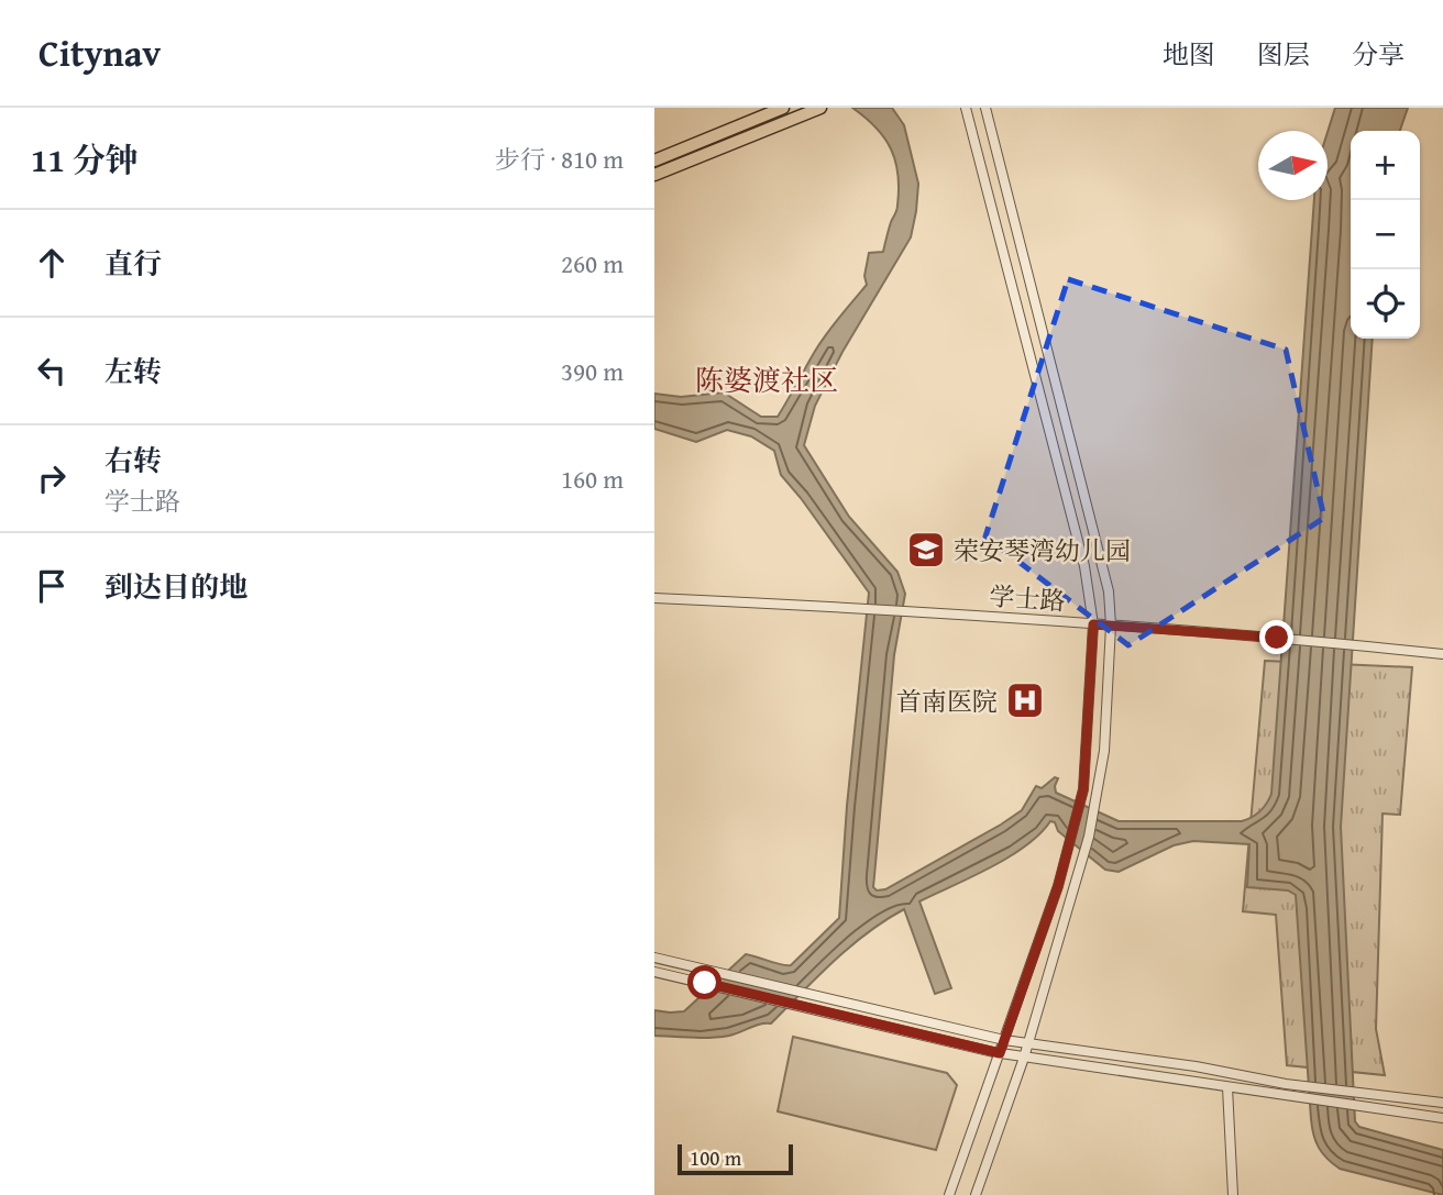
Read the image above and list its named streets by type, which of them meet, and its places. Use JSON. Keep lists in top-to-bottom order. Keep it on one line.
{"streets":{"street":["学士路"]},"districts":["陈婆渡社区"],"places":{"school or university":["荣安琴湾幼儿园"],"hospital":["首南医院"]},"scale_bar":"100 m","north":"right","page":{"header":"Citynav","nav":["地图","图层","分享"],"heading":["11 分钟","步行 · 810 m"],"map_buttons":["+","−"],"list":[["直行","260 m"],["左转","390 m"],["右转","学士路","160 m"],"到达目的地"],"scale":"100 m"}}
